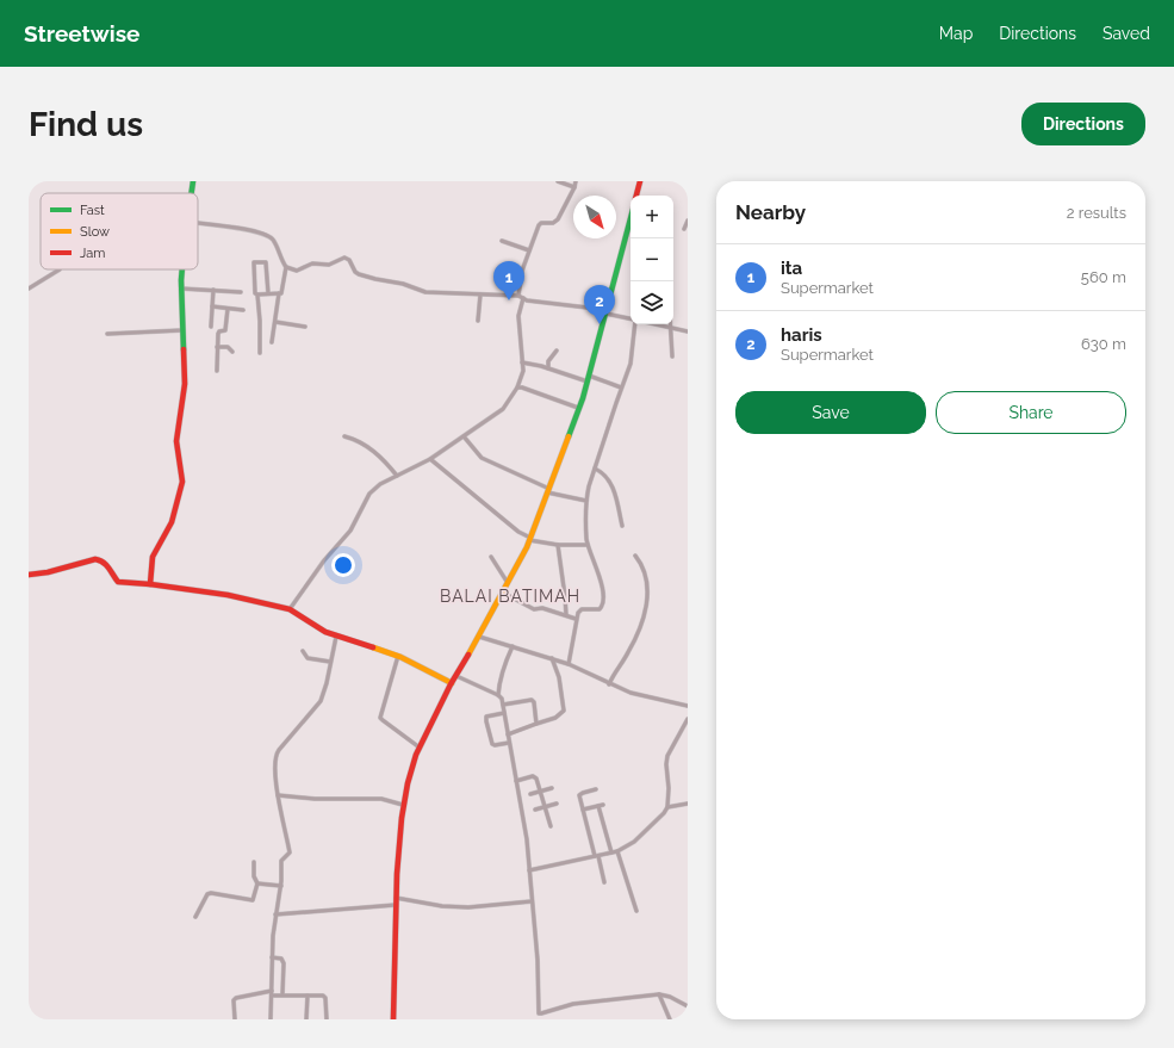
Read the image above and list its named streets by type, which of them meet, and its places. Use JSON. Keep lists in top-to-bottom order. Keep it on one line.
{"districts":["BALAI BATIMAH"],"legend":["Fast","Slow","Jam"],"north":"bottom right","page":{"header":"Streetwise","nav":["Map","Directions","Saved"],"buttons":["Directions",["Save","Share"]],"title":"Find us","heading":["Nearby","2 results"],"map_buttons":["+","−"],"list":[{"mark":"1","name":"ita","note":"Supermarket","value":"560 m"},{"mark":"2","name":"haris","note":"Supermarket","value":"630 m"}],"pins":["1","2"]}}
